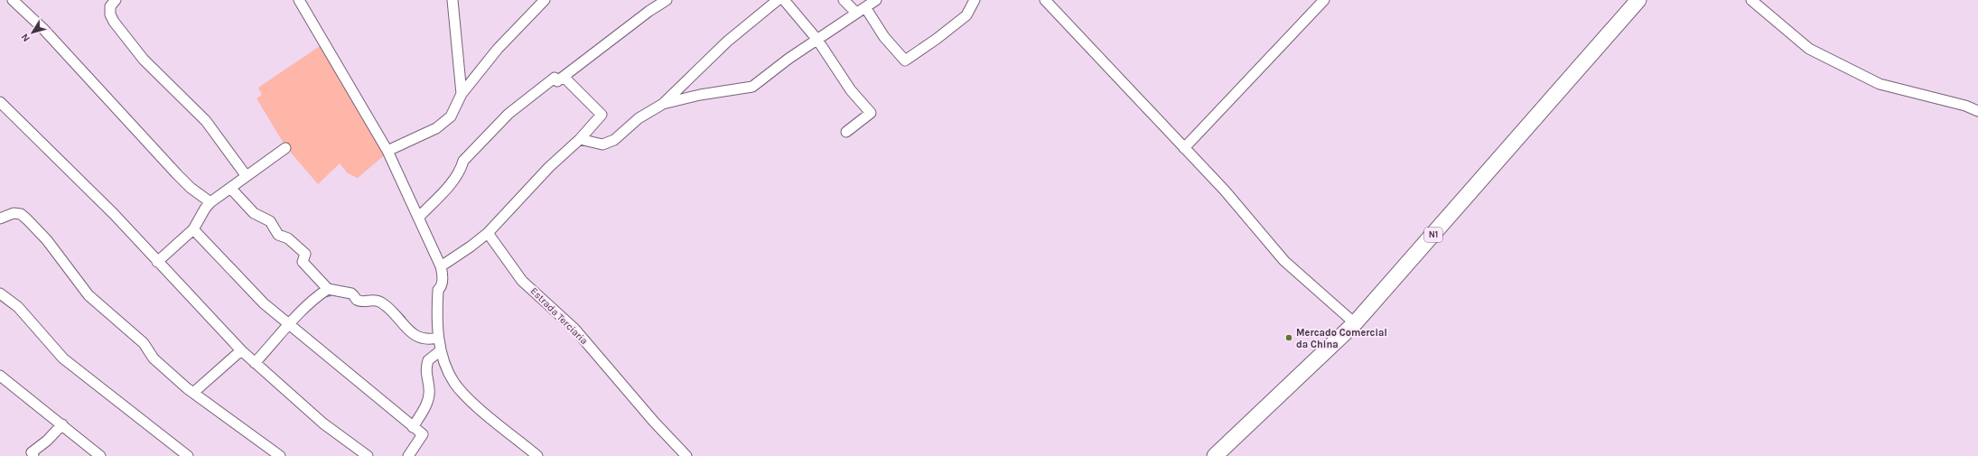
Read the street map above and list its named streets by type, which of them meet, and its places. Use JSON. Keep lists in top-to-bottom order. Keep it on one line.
{"streets":{"highway":["N1"],"street":["Estrada Terciaria"]},"places":["Mercado Comercial da China"],"north":"bottom left"}
